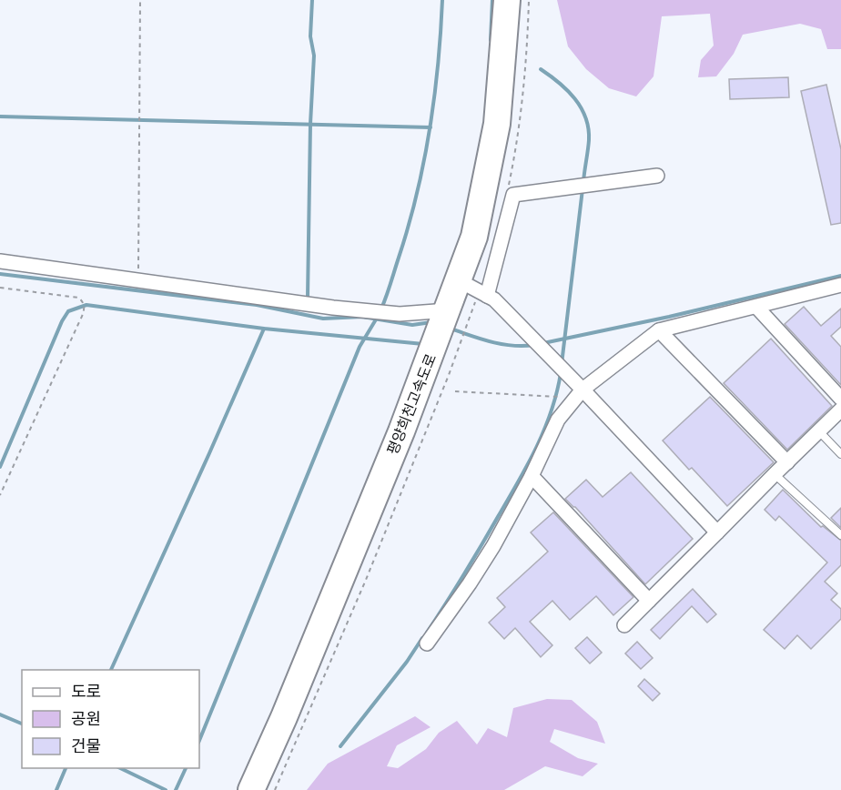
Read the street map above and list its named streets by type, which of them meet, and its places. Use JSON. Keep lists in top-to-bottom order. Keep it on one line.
{"streets":{"highway":["평양희천고속도로"]},"legend":["도로","공원","건물"]}
